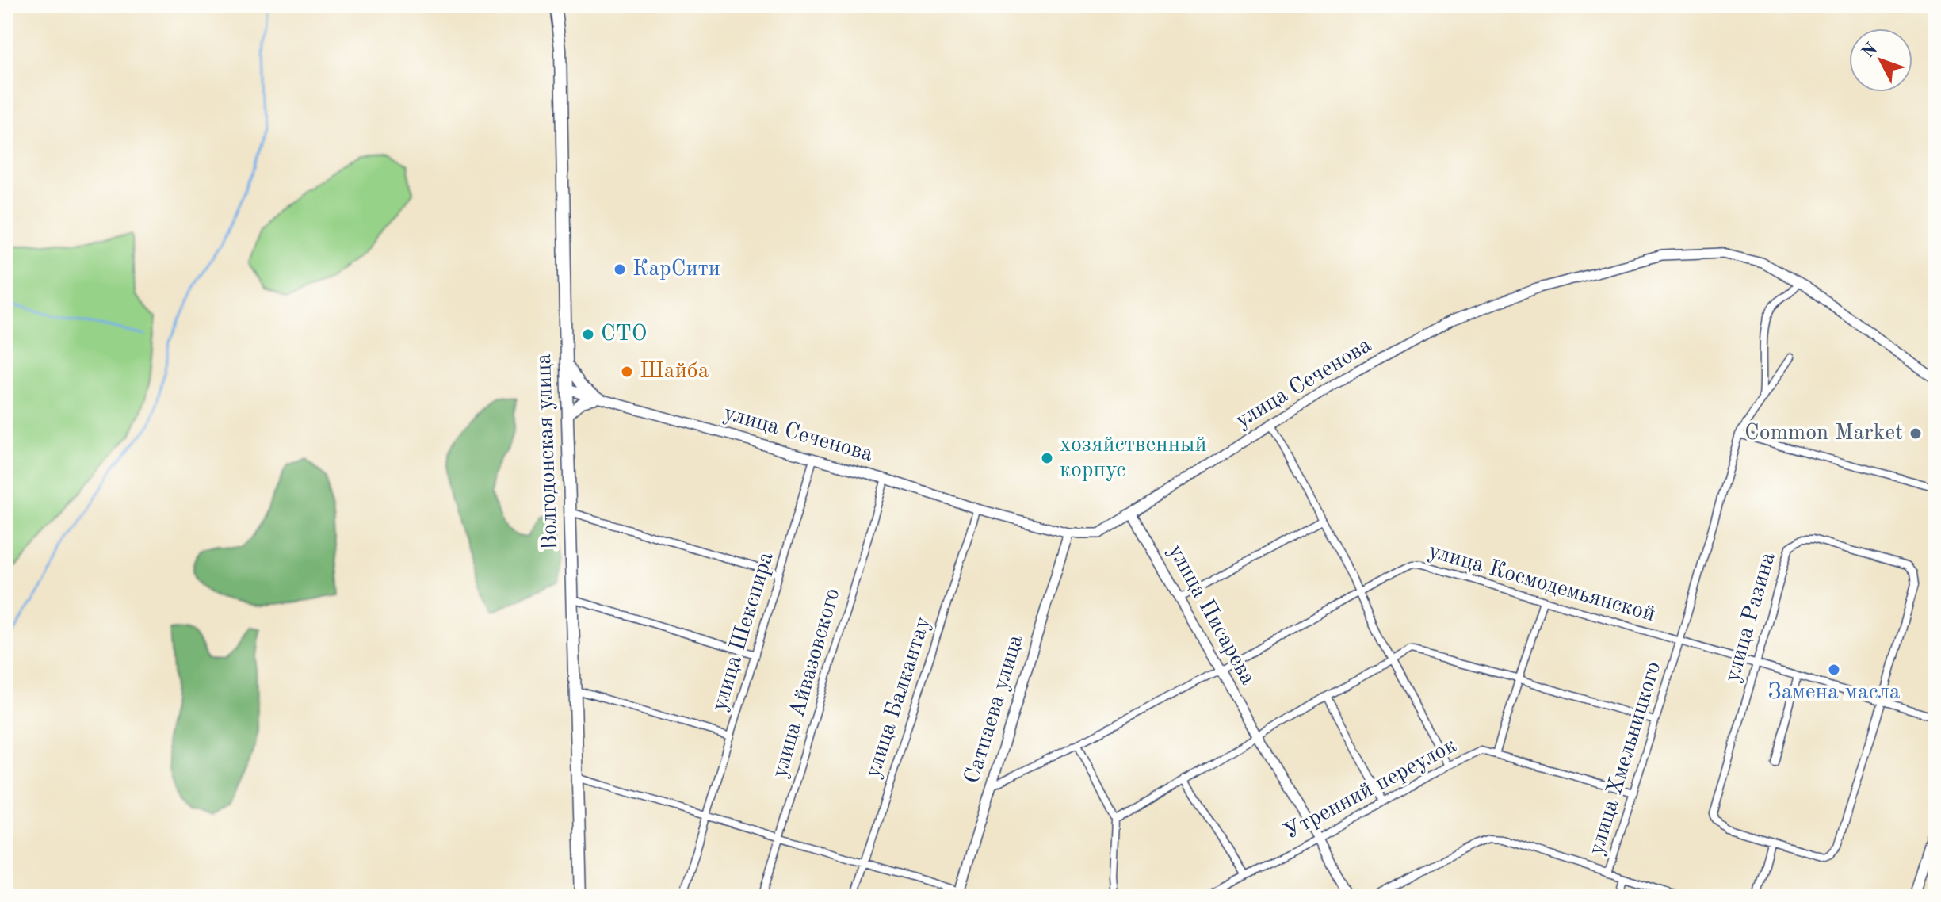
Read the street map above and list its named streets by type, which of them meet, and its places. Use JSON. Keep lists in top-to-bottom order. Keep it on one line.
{"streets":{"main road":["Волгодонская улица"],"street":["улица Сеченова","улица Космодемьянской","улица Писарева","улица Разина","улица Шекспира","улица Айвазовского","улица Балкантау","Сатпаева улица","улица Хмельницкого","Утренний переулок"]},"crossings":[["улица Сеченова","Волгодонская улица"],["улица Сеченова","улица Писарева"],["улица Сеченова","улица Шекспира"],["улица Сеченова","улица Айвазовского"],["улица Сеченова","улица Балкантау"],["улица Сеченова","Сатпаева улица"],["улица Космодемьянской","улица Писарева"],["улица Космодемьянской","улица Разина"],["улица Космодемьянской","Сатпаева улица"],["улица Космодемьянской","улица Хмельницкого"],["улица Писарева","Утренний переулок"],["улица Хмельницкого","Утренний переулок"]],"places":["КарСити","СТО","Шайба","Common Market","хозяйственный корпус","Замена масла"],"north":"top left"}
